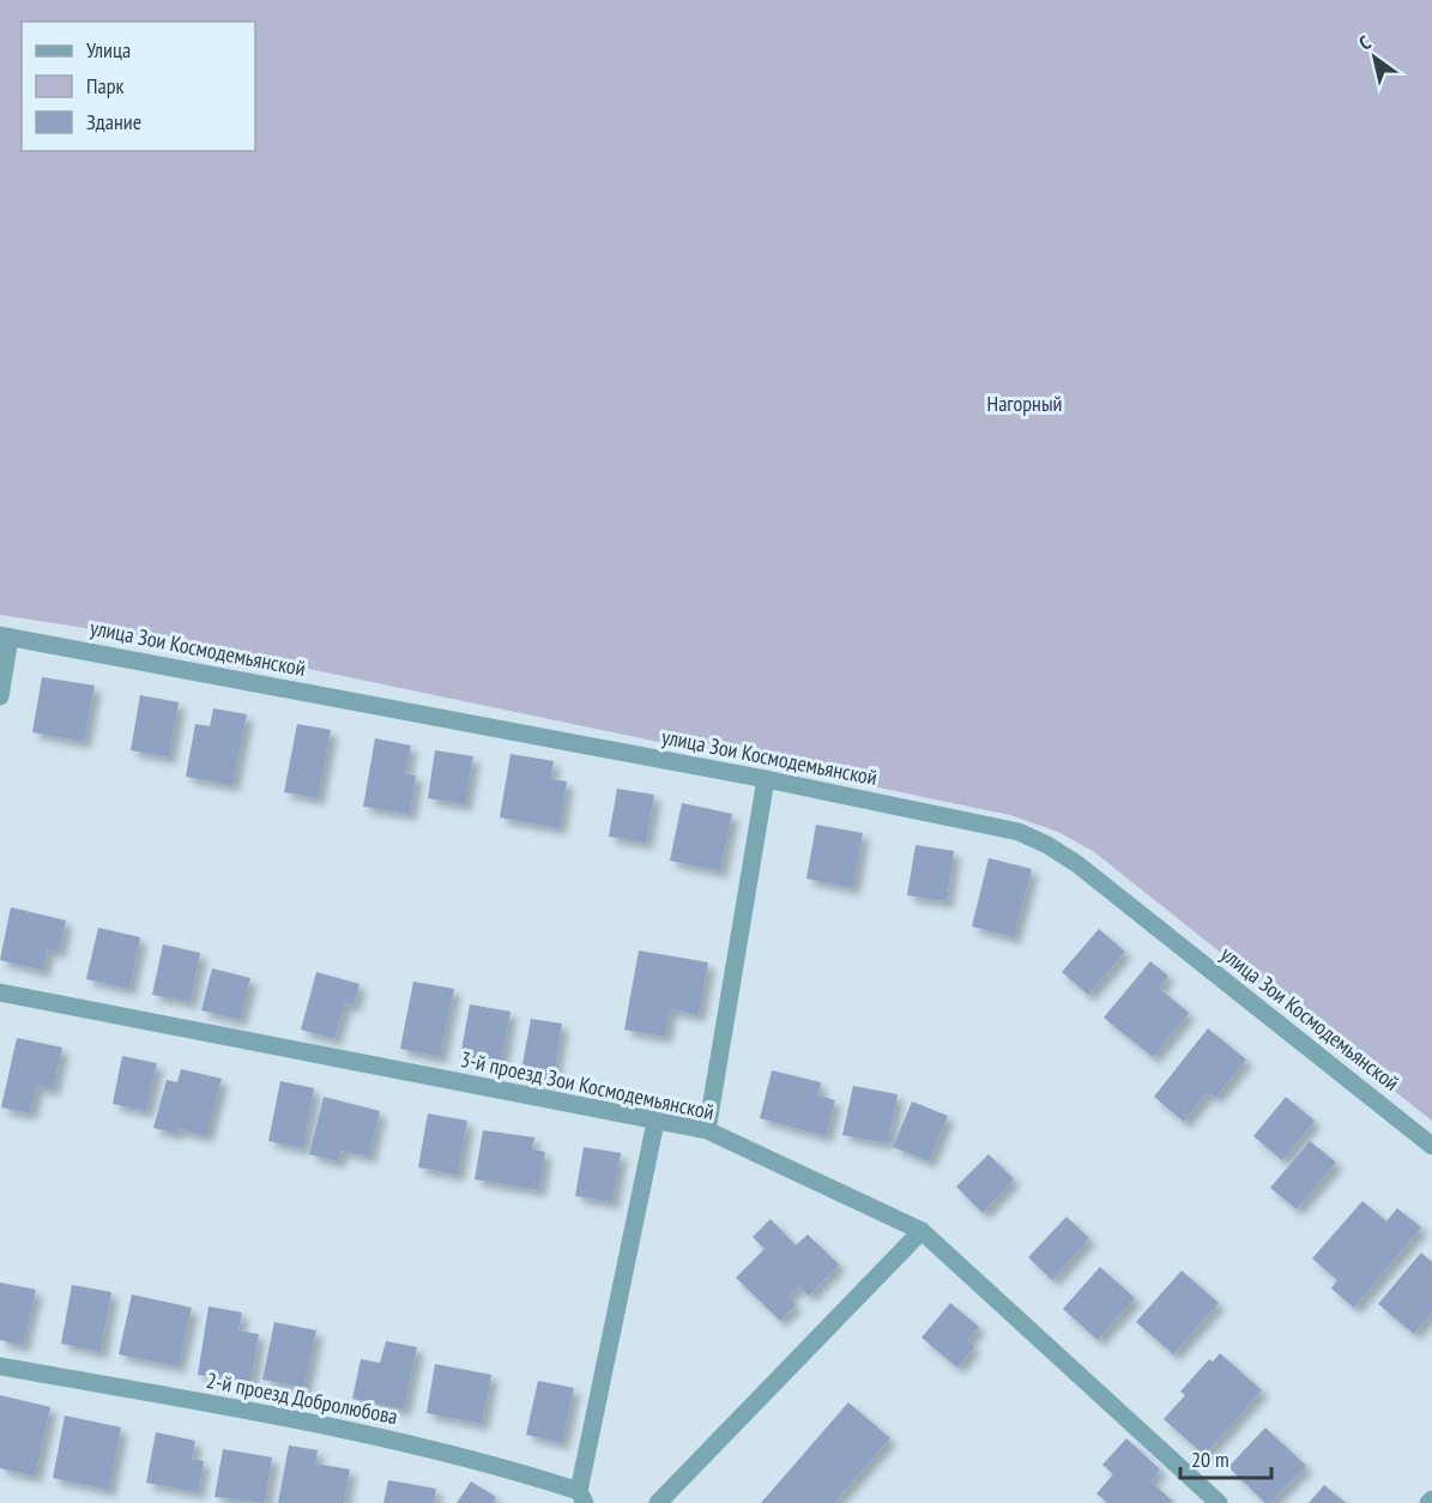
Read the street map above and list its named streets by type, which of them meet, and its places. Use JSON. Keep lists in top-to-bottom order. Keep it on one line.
{"streets":{"street":["улица Зои Космодемьянской","3-й проезд Зои Космодемьянской","2-й проезд Добролюбова"]},"parks":["Нагорный"],"legend":["Улица","Парк","Здание"],"scale_bar":"20 m","north":"top left"}
